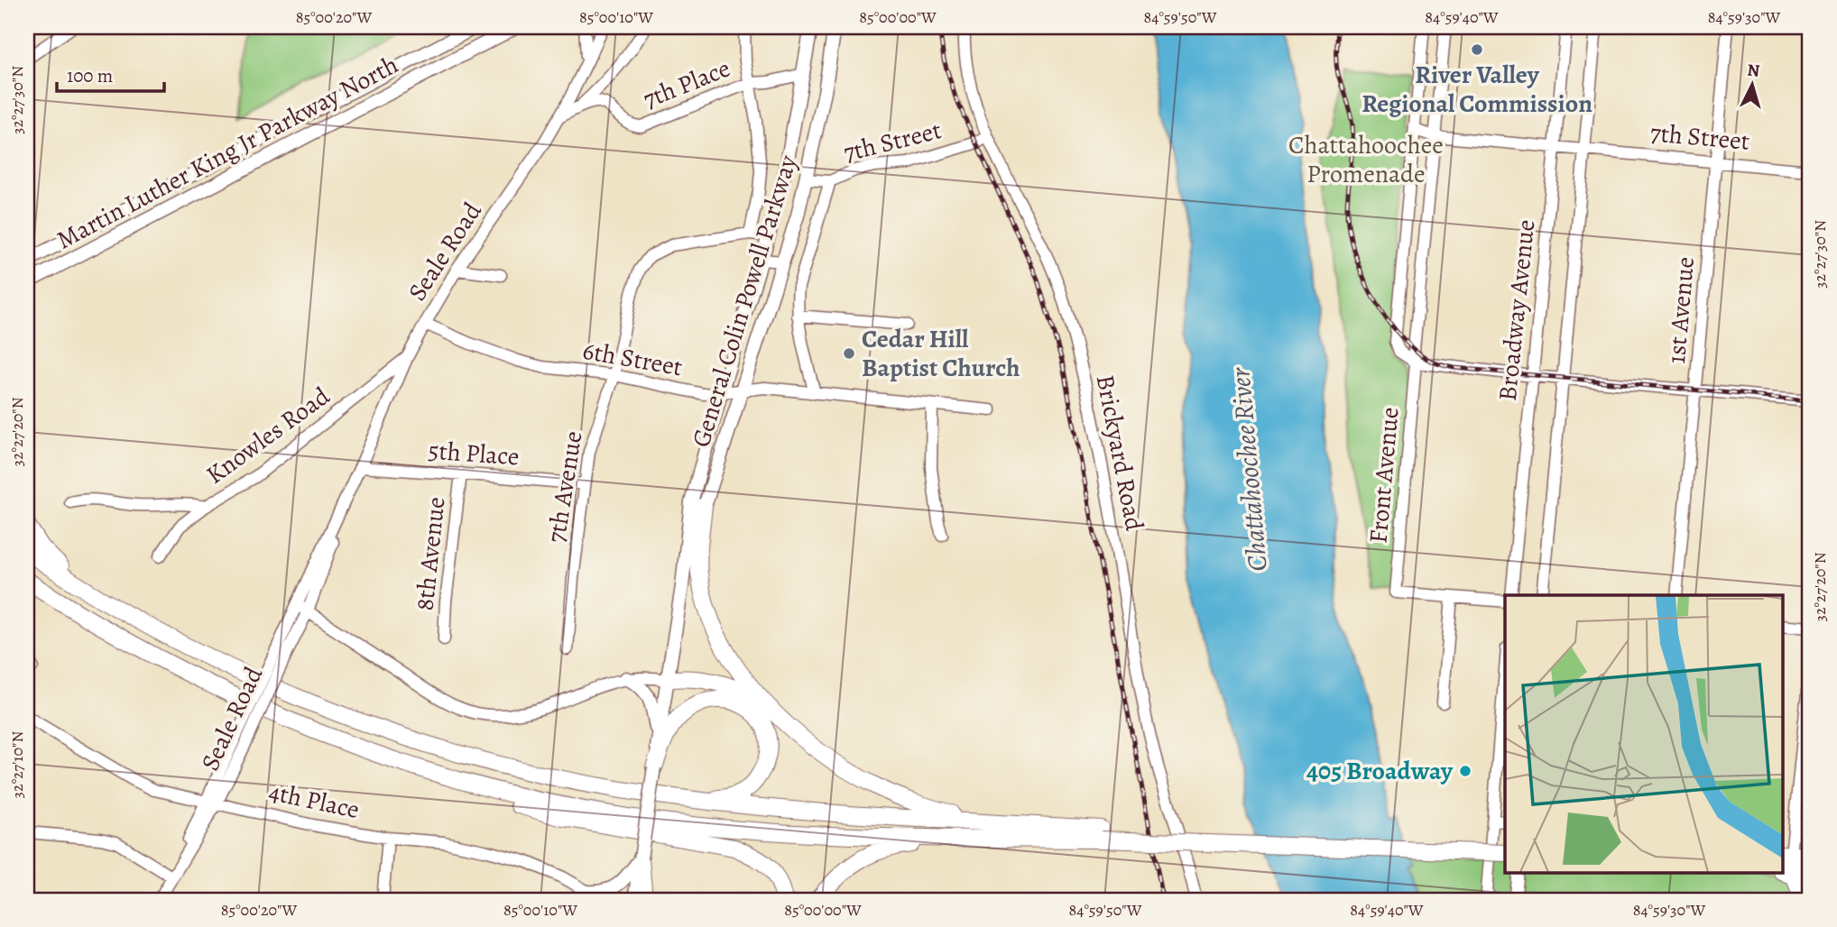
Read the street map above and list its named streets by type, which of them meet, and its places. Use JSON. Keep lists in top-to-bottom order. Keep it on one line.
{"streets":{"main road":["Martin Luther King Jr Parkway North","General Colin Powell Parkway"],"street":["7th Place","7th Street","Seale Road","Broadway Avenue","1st Avenue","6th Street","Knowles Road","Brickyard Road","5th Place","Front Avenue","7th Avenue","8th Avenue","4th Place"]},"crossings":[["7th Place","Seale Road"],["7th Place","General Colin Powell Parkway"],["7th Street","General Colin Powell Parkway"],["7th Street","Broadway Avenue"],["7th Street","1st Avenue"],["7th Street","Brickyard Road"],["7th Street","Front Avenue"],["Seale Road","6th Street"],["Seale Road","Knowles Road"],["Seale Road","5th Place"],["Seale Road","4th Place"],["General Colin Powell Parkway","6th Street"],["6th Street","7th Avenue"],["5th Place","7th Avenue"],["5th Place","8th Avenue"]],"water":["Chattahoochee River"],"parks":["Chattahoochee Promenade"],"places":["River Valley Regional Commission","Cedar Hill Baptist Church","405 Broadway"],"scale_bar":"100 m","north":"top","coordinates":["85°00'20\"W","85°00'10\"W","85°00'00\"W","84°59'50\"W","84°59'40\"W","84°59'30\"W","32°27'30\"N","32°27'20\"N","32°27'10\"N"]}
